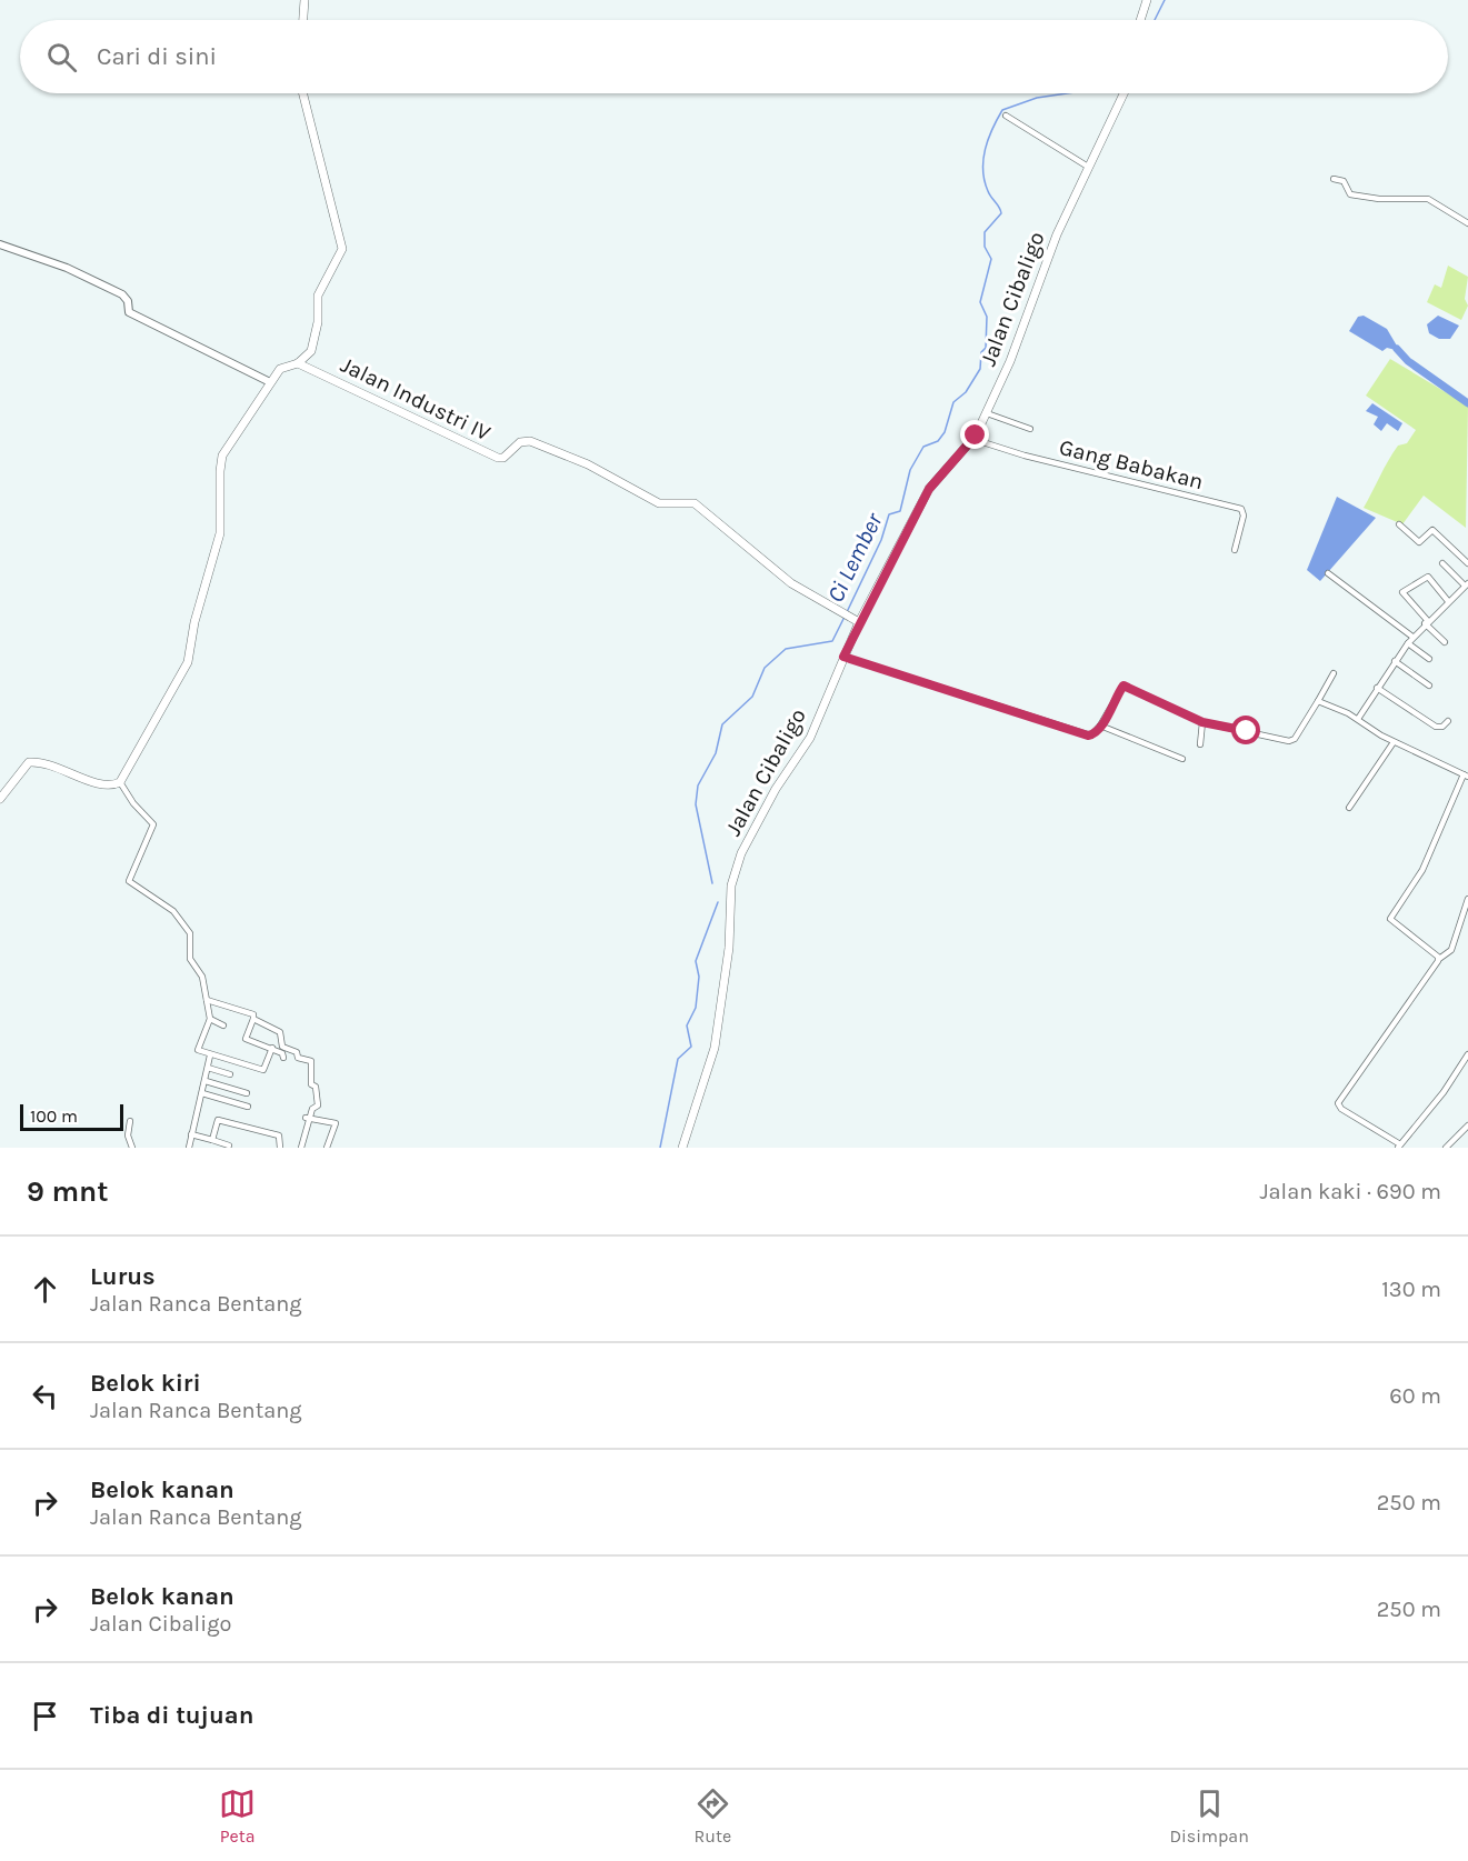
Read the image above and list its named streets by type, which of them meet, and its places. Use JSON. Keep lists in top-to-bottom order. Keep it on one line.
{"streets":{"main road":["Jalan Cibaligo","Jalan Industri IV"],"street":["Gang Babakan"]},"crossings":[["Jalan Cibaligo","Jalan Industri IV"],["Jalan Cibaligo","Gang Babakan"]],"water":["Ci Lember"],"scale_bar":"100 m","page":{"search":"Cari di sini","scale":"100 m","heading":["9 mnt","Jalan kaki · 690 m"],"list":[["Lurus","Jalan Ranca Bentang","130 m"],["Belok kiri","Jalan Ranca Bentang","60 m"],["Belok kanan","Jalan Ranca Bentang","250 m"],["Belok kanan","Jalan Cibaligo","250 m"],"Tiba di tujuan"],"nav":["Peta","Rute","Disimpan"]}}
